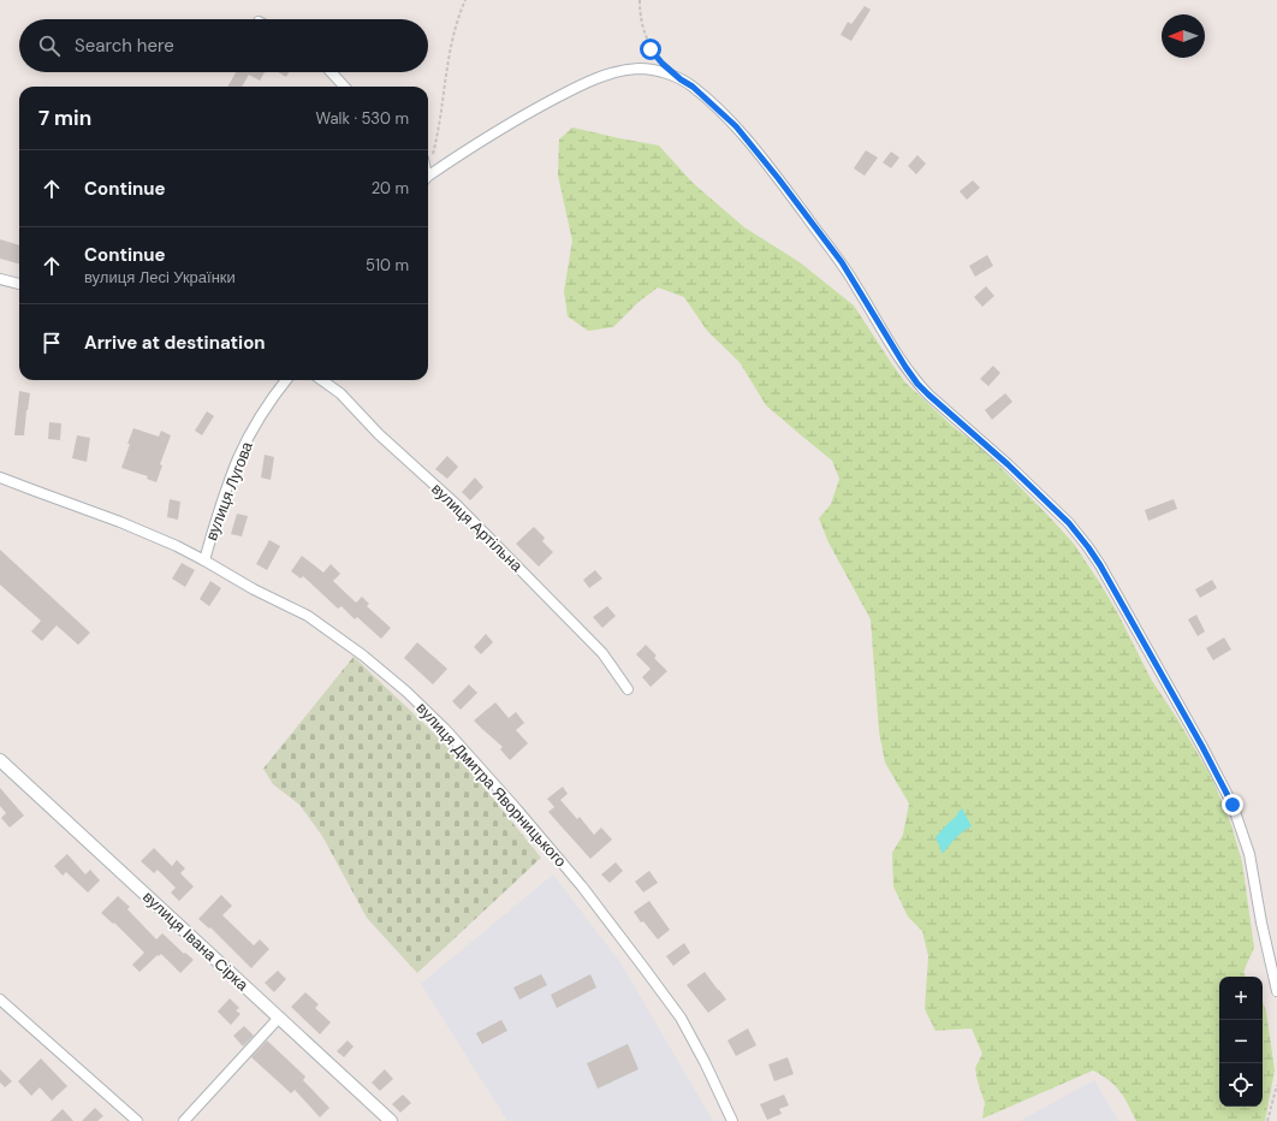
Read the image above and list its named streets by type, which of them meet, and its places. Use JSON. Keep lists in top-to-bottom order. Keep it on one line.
{"streets":{"street":["вулиця Лугова","вулиця Артільна","вулиця Дмитра Яворницького","вулиця Івана Сірка"]},"crossings":[["вулиця Лугова","вулиця Дмитра Яворницького"]],"north":"left","page":{"search":"Search here","heading":["7 min","Walk · 530 m"],"list":[["Continue","20 m"],["Continue","вулиця Лесі Українки","510 m"],"Arrive at destination"],"map_buttons":["+","−"]}}
